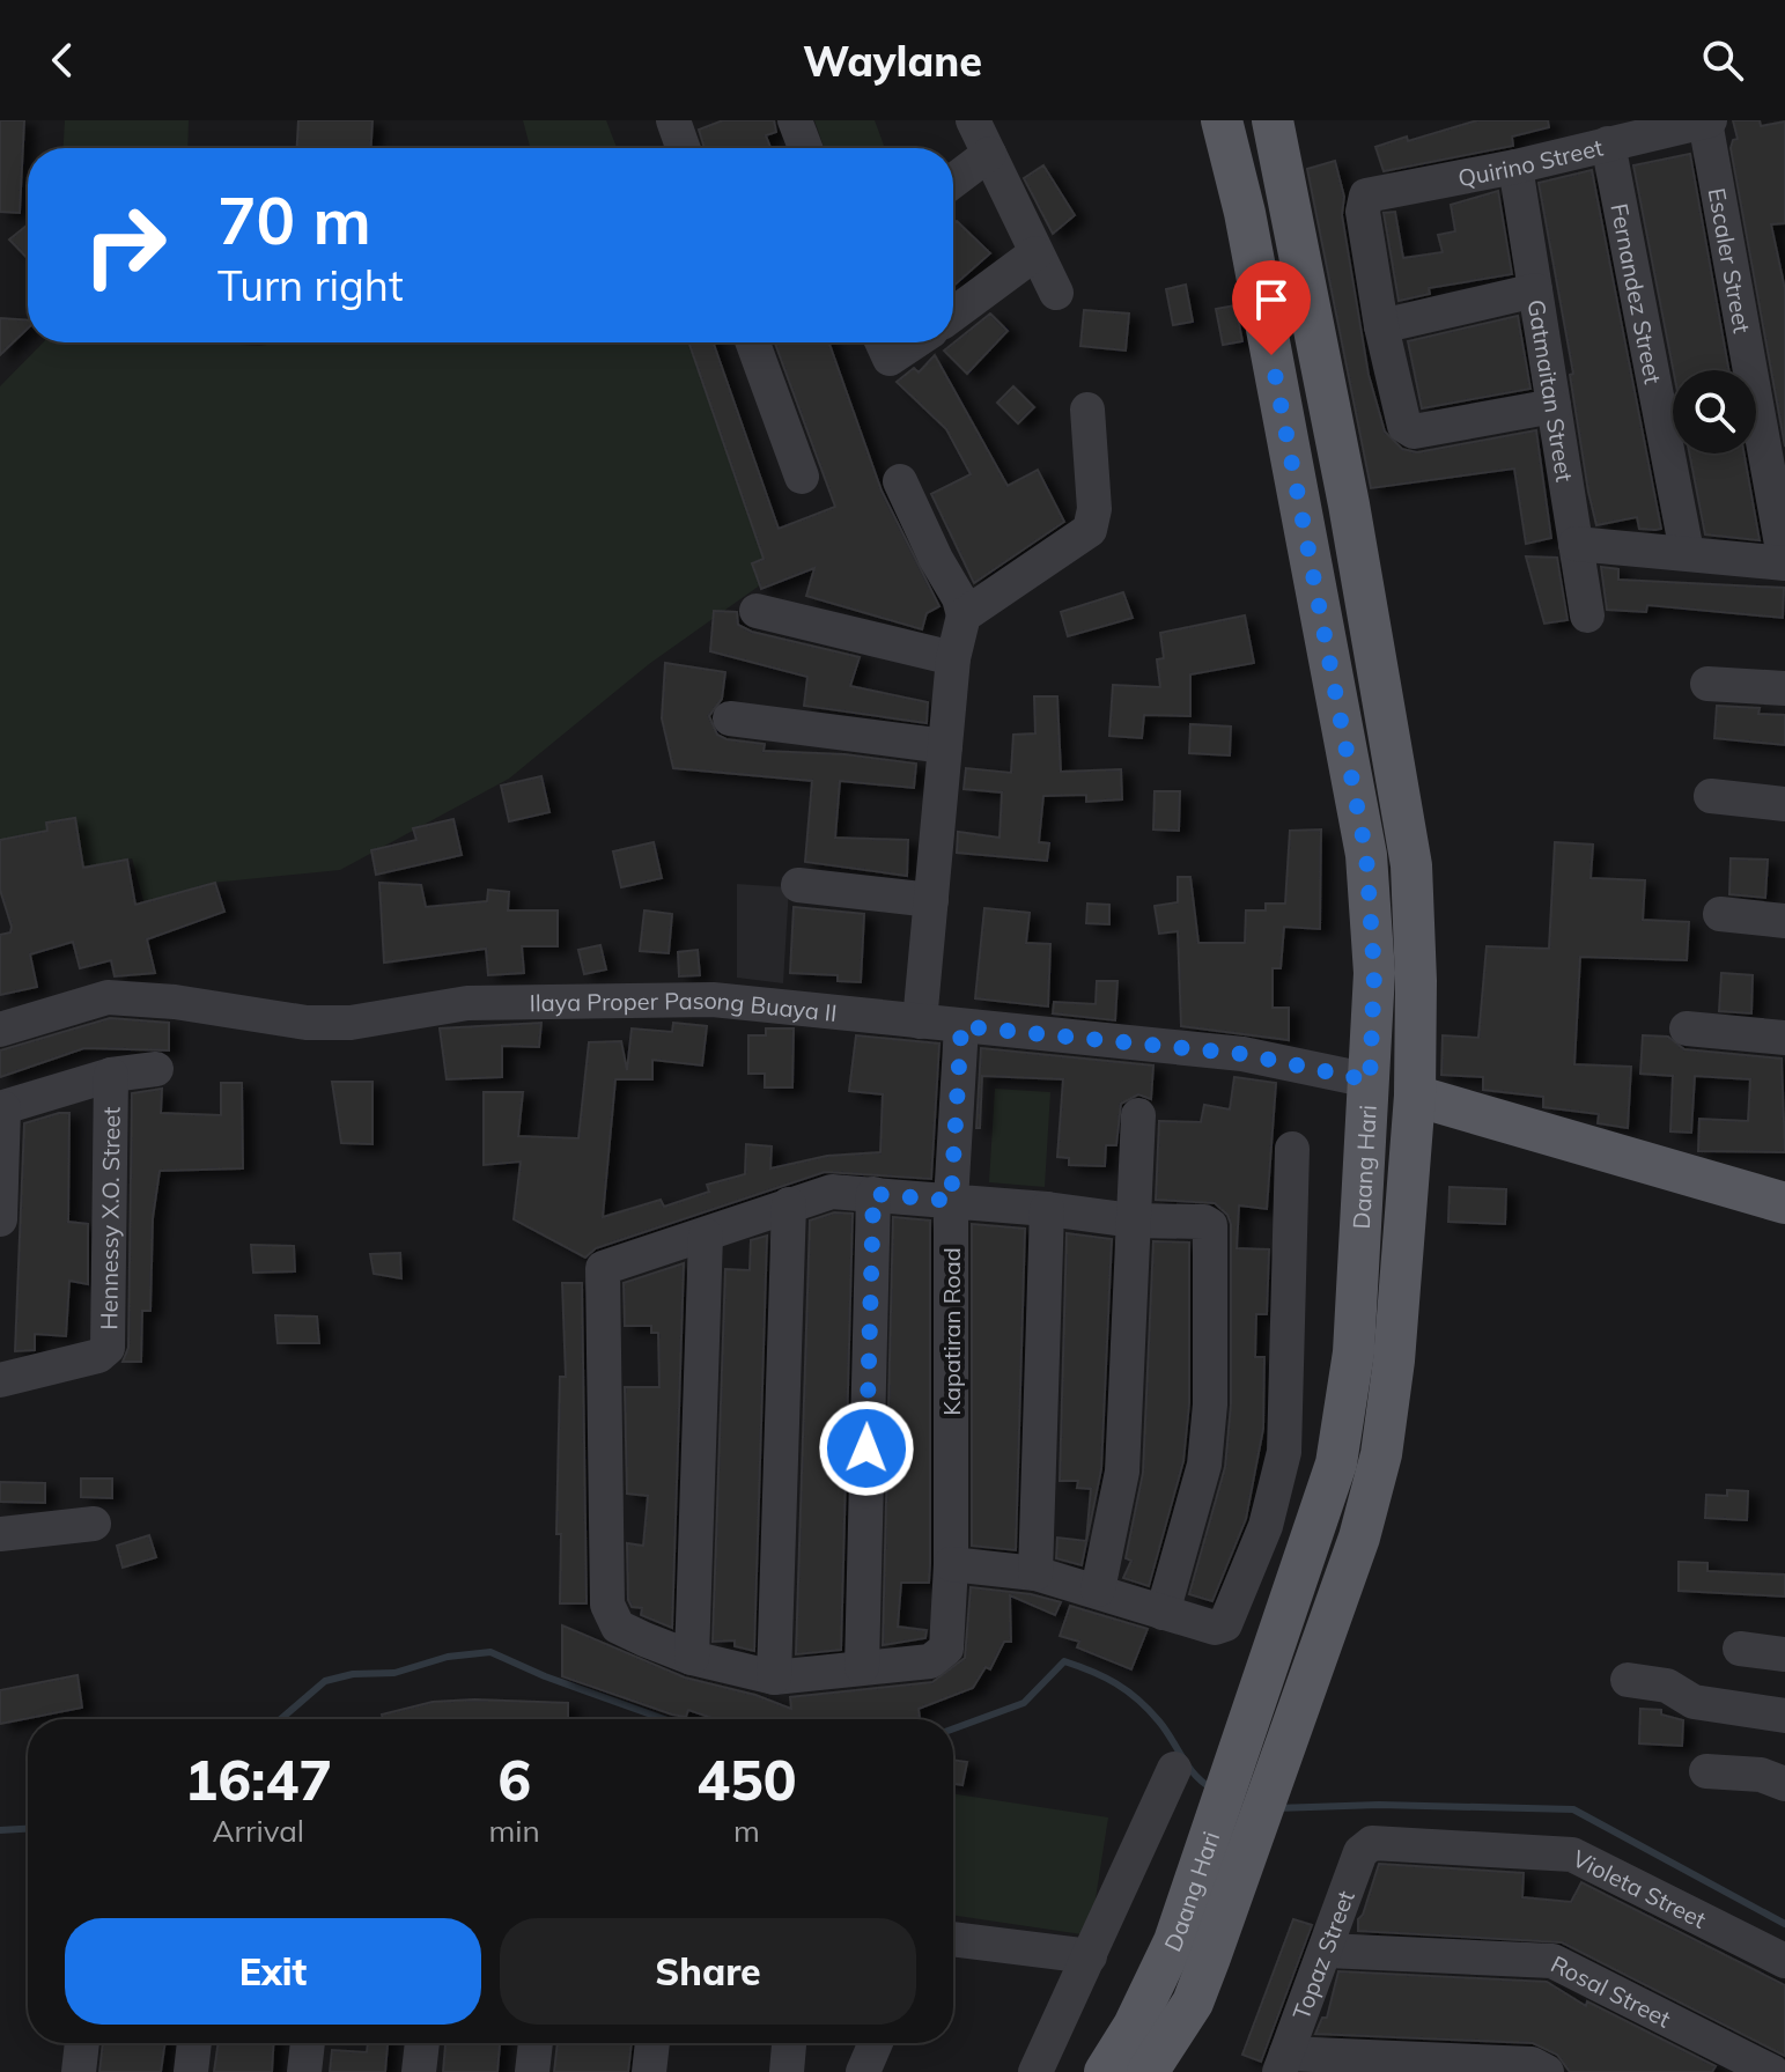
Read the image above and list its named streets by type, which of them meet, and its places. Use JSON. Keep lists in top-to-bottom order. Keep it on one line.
{"streets":{"main road":["Daang Hari"],"street":["Quirino Street","Escaler Street","Fernandez Street","Gatmaitan Street","Ilaya Proper Pasong Buaya II","Hennessy X.O. Street","Kapatiran Road","Violeta Street","Topaz Street","Rosal Street"]},"crossings":[["Quirino Street","Escaler Street"],["Quirino Street","Fernandez Street"],["Quirino Street","Gatmaitan Street"],["Ilaya Proper Pasong Buaya II","Daang Hari"],["Ilaya Proper Pasong Buaya II","Kapatiran Road"],["Violeta Street","Topaz Street"],["Topaz Street","Rosal Street"]],"page":{"header":"Waylane","turn":["70 m","Turn right"],"eta":["16:47","Arrival","6","min","450","m"],"buttons":["Exit","Share"]}}
